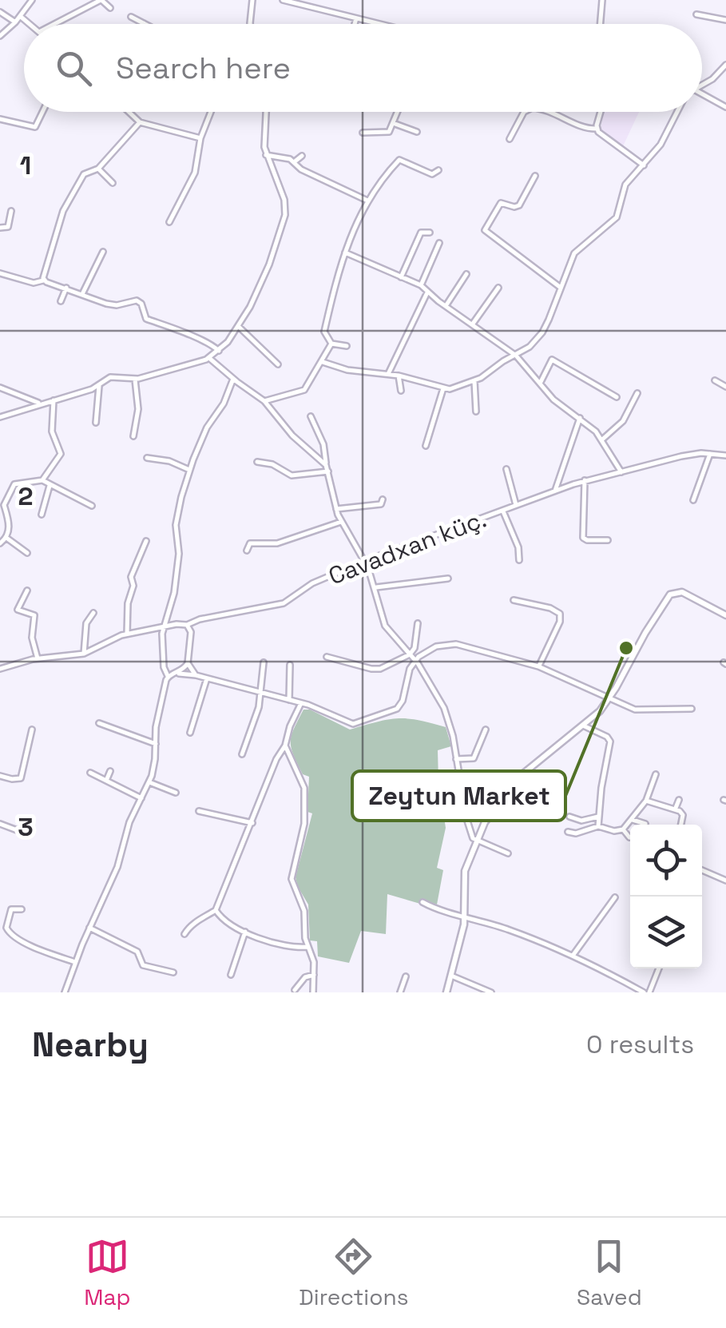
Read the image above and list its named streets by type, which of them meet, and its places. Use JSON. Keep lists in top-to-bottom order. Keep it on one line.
{"streets":{"street":["Cavadxan küç."]},"places":["Zeytun Market"],"page":{"search":"Search here","heading":["Nearby","0 results"],"nav":["Map","Directions","Saved"]},"grid":{"rows":["1","2","3"]}}
